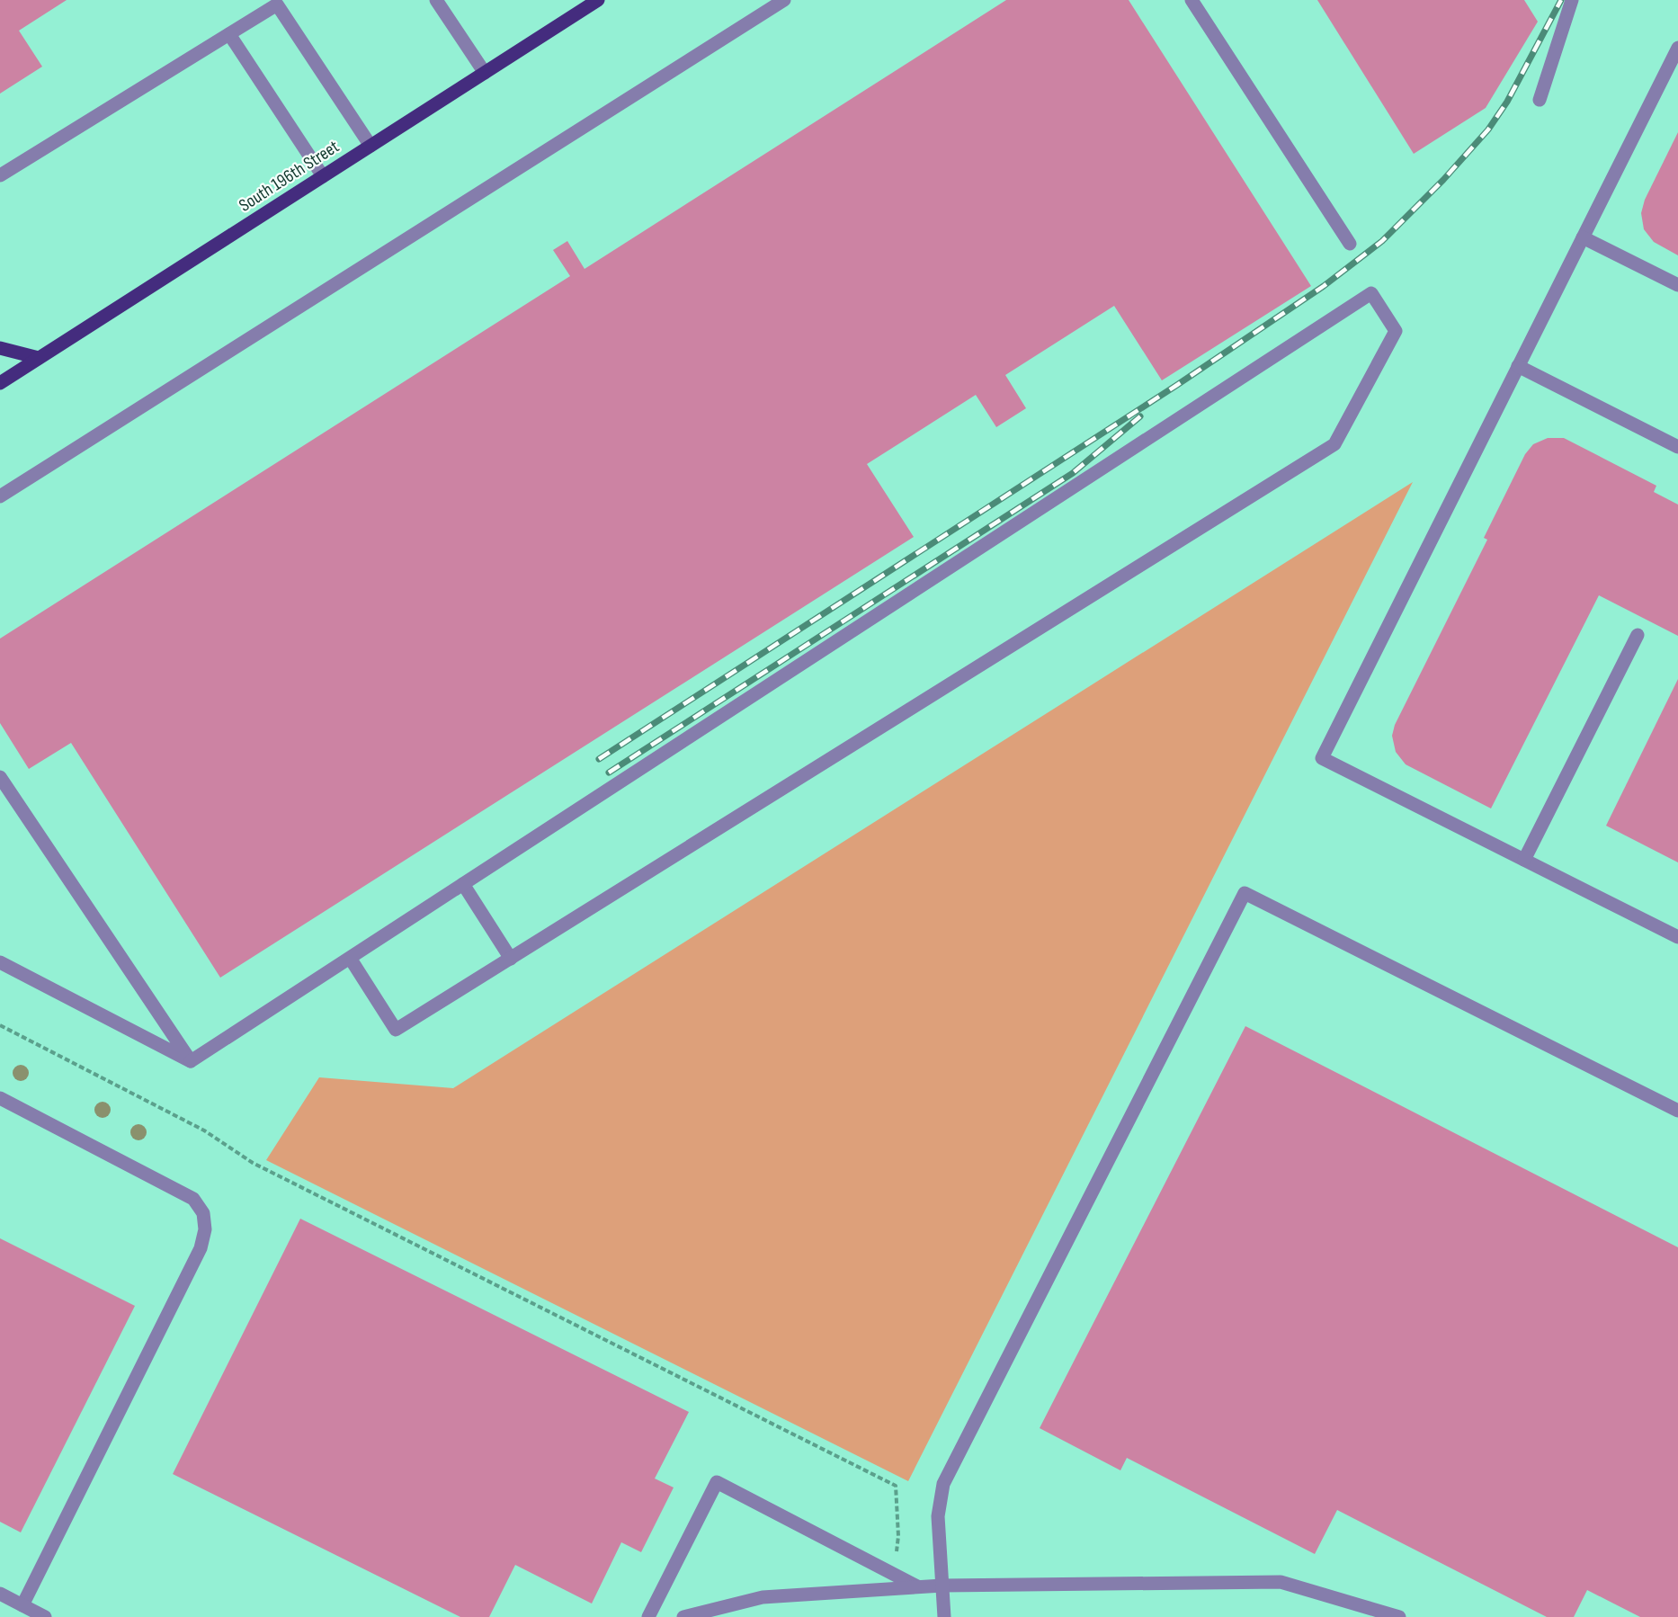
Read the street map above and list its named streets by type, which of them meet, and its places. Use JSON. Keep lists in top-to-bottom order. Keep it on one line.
{"streets":{"main road":["South 196th Street"]}}
